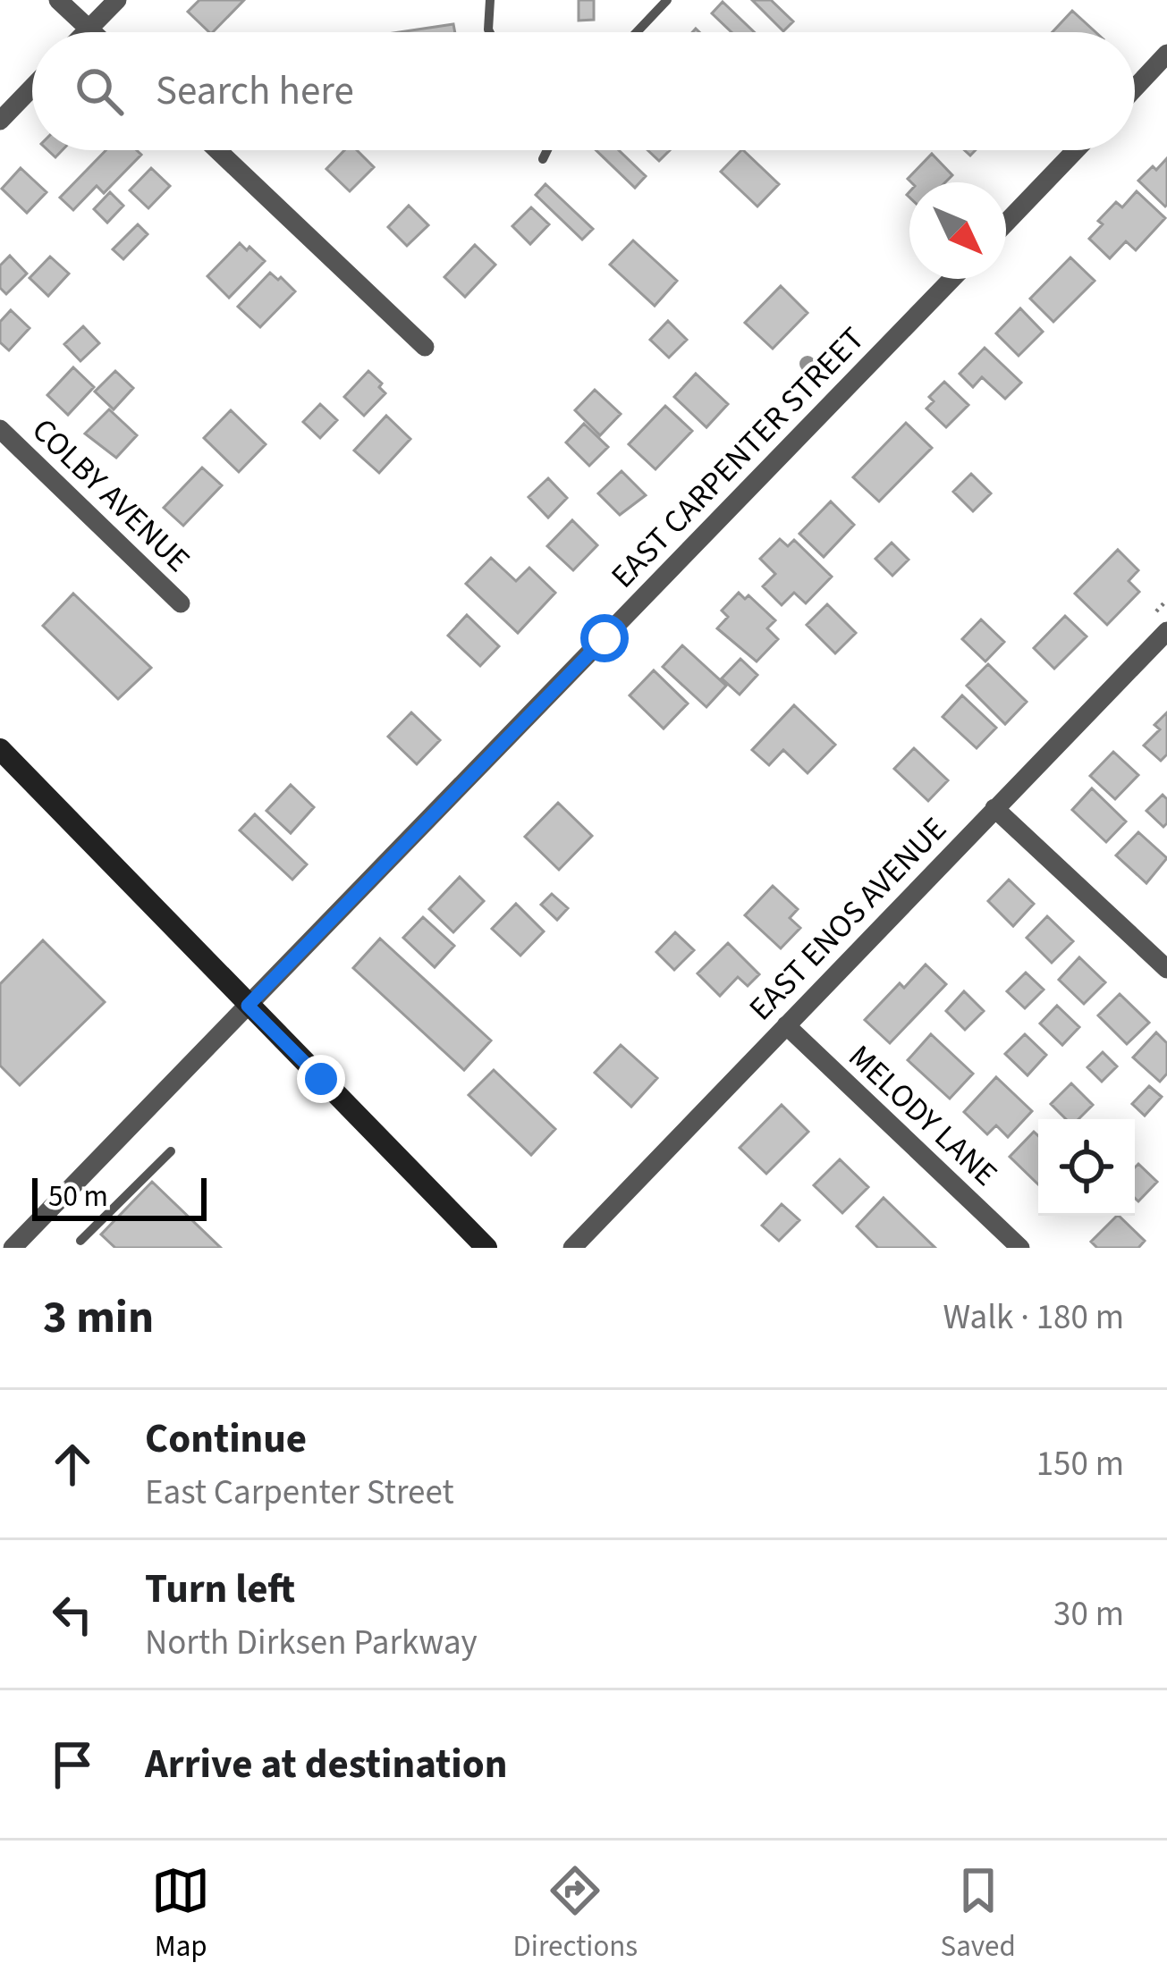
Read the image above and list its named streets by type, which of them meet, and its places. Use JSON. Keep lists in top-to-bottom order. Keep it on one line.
{"streets":{"street":["EAST CARPENTER STREET","COLBY AVENUE","EAST ENOS AVENUE","MELODY LANE"]},"crossings":[["EAST ENOS AVENUE","MELODY LANE"]],"scale_bar":"50 m","north":"bottom right","page":{"search":"Search here","scale":"50 m","heading":["3 min","Walk · 180 m"],"list":[["Continue","East Carpenter Street","150 m"],["Turn left","North Dirksen Parkway","30 m"],"Arrive at destination"],"nav":["Map","Directions","Saved"]}}
